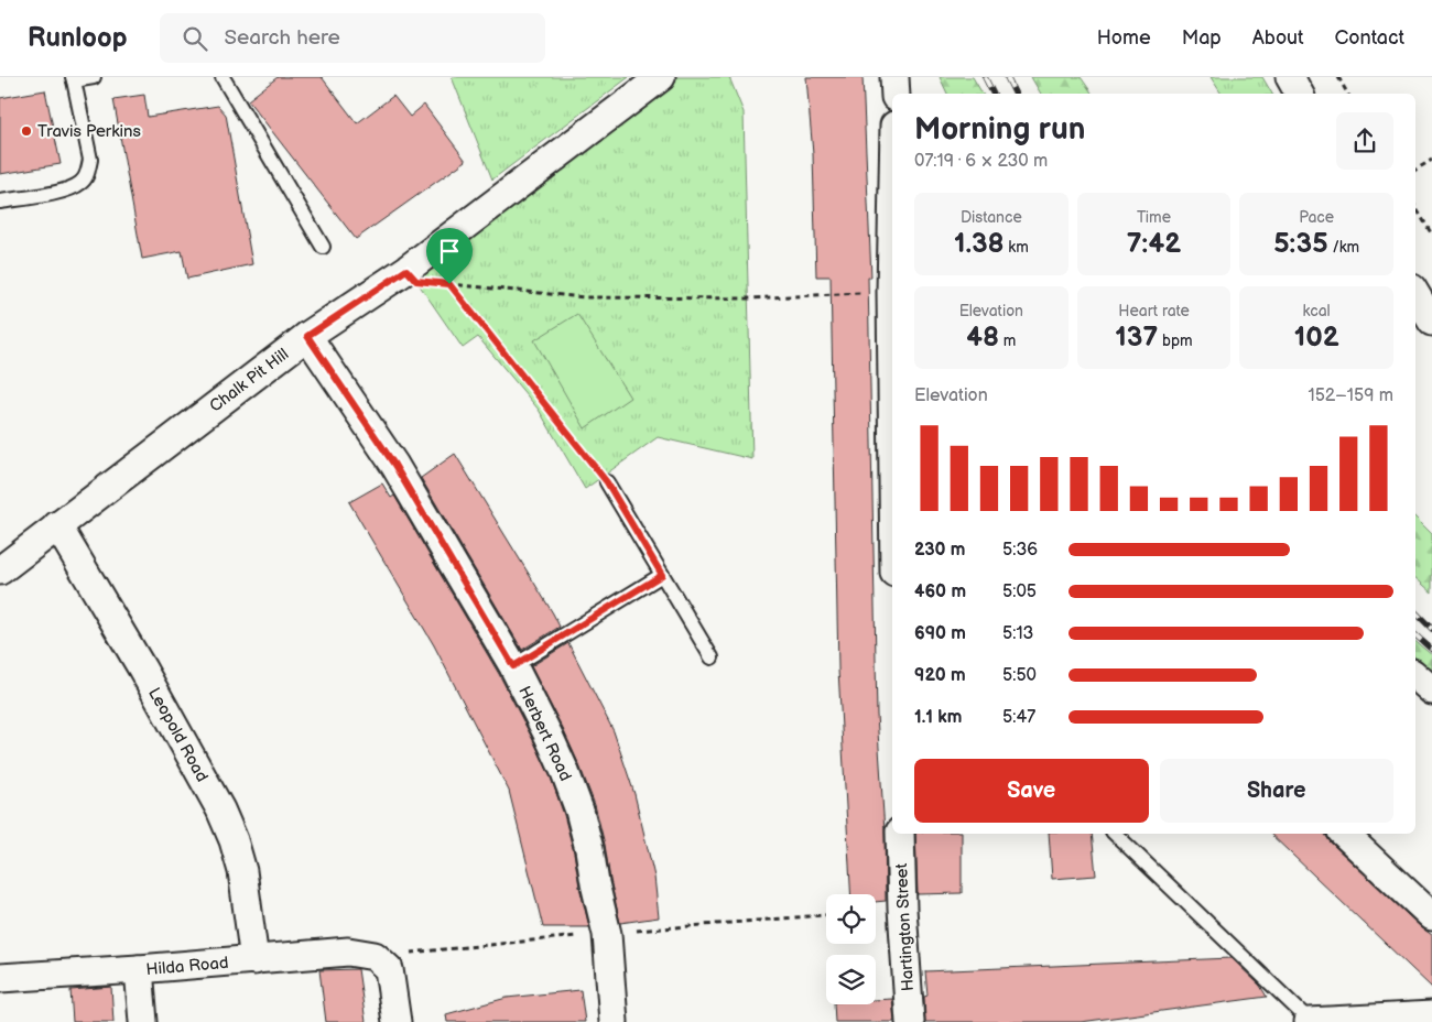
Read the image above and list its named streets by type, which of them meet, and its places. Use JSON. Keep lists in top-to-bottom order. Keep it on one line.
{"streets":{"street":["Chalk Pit Hill","Herbert Road","Leopold Road","Hartington Street","Hilda Road"]},"crossings":[["Chalk Pit Hill","Herbert Road"],["Chalk Pit Hill","Leopold Road"],["Leopold Road","Hilda Road"]],"places":["Travis Perkins"],"page":{"header":"Runloop","search":"Search here","nav":["Home","Map","About","Contact"],"heading":["Morning run","07:19 · 6 × 230 m"],"stats":[["Distance","1.38 km"],["Time","7:42"],["Pace","5:35 /km"],["Elevation","48 m"],["Heart rate","137 bpm"],["kcal","102"]],"chart":["Elevation","152–159 m"],"list":[{"name":"230 m","note":"5:36"},{"name":"460 m","note":"5:05"},{"name":"690 m","note":"5:13"},{"name":"920 m","note":"5:50"},{"name":"1.1 km","note":"5:47"}],"buttons":["Save","Share"]}}
